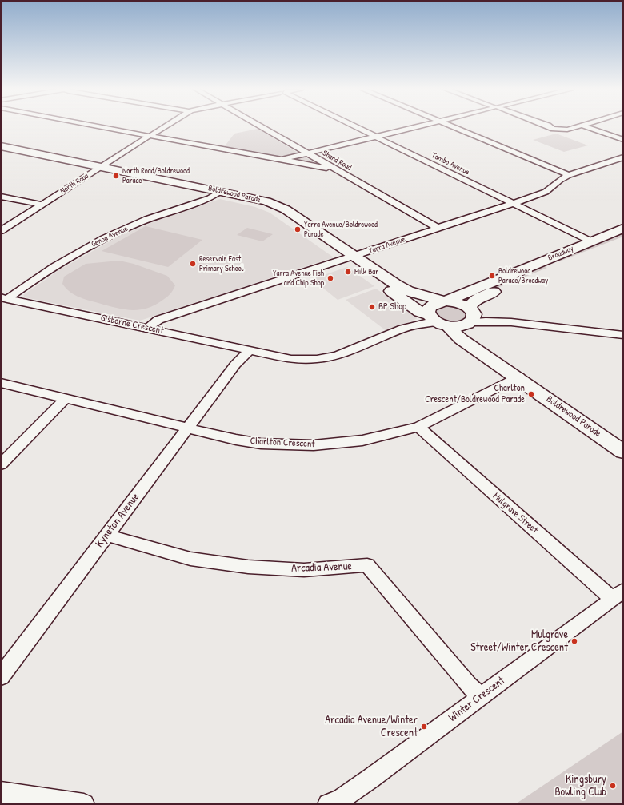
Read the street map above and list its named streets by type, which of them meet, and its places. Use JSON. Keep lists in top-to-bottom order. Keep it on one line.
{"streets":{"main road":["Boldrewood Parade","Broadway"],"street":["Shand Road","Tambo Avenue","North Road","Genoa Avenue","Yarra Avenue","Gisborne Crescent","Charlton Crescent","Mulgrave Street","Kyneton Avenue","Arcadia Avenue","Winter Crescent"]},"crossings":[["Shand Road","Yarra Avenue"],["Tambo Avenue","Yarra Avenue"],["Tambo Avenue","Broadway"],["North Road","Boldrewood Parade"],["Boldrewood Parade","Genoa Avenue"],["Boldrewood Parade","Yarra Avenue"],["Boldrewood Parade","Broadway"],["Boldrewood Parade","Gisborne Crescent"],["Boldrewood Parade","Charlton Crescent"],["Genoa Avenue","Gisborne Crescent"],["Yarra Avenue","Gisborne Crescent"],["Broadway","Gisborne Crescent"],["Gisborne Crescent","Kyneton Avenue"],["Charlton Crescent","Mulgrave Street"],["Charlton Crescent","Kyneton Avenue"],["Mulgrave Street","Winter Crescent"],["Kyneton Avenue","Arcadia Avenue"],["Arcadia Avenue","Winter Crescent"]],"places":["North Road/Boldrewood Parade","Yarra Avenue/Boldrewood Parade","Reservoir East Primary School","Milk Bar","Boldrewood Parade/Broadway","Yarra Avenue Fish and Chip Shop","BP Shop","Charlton Crescent/Boldrewood Parade","Mulgrave Street/Winter Crescent","Arcadia Avenue/Winter Crescent","Kingsbury Bowling Club"]}
